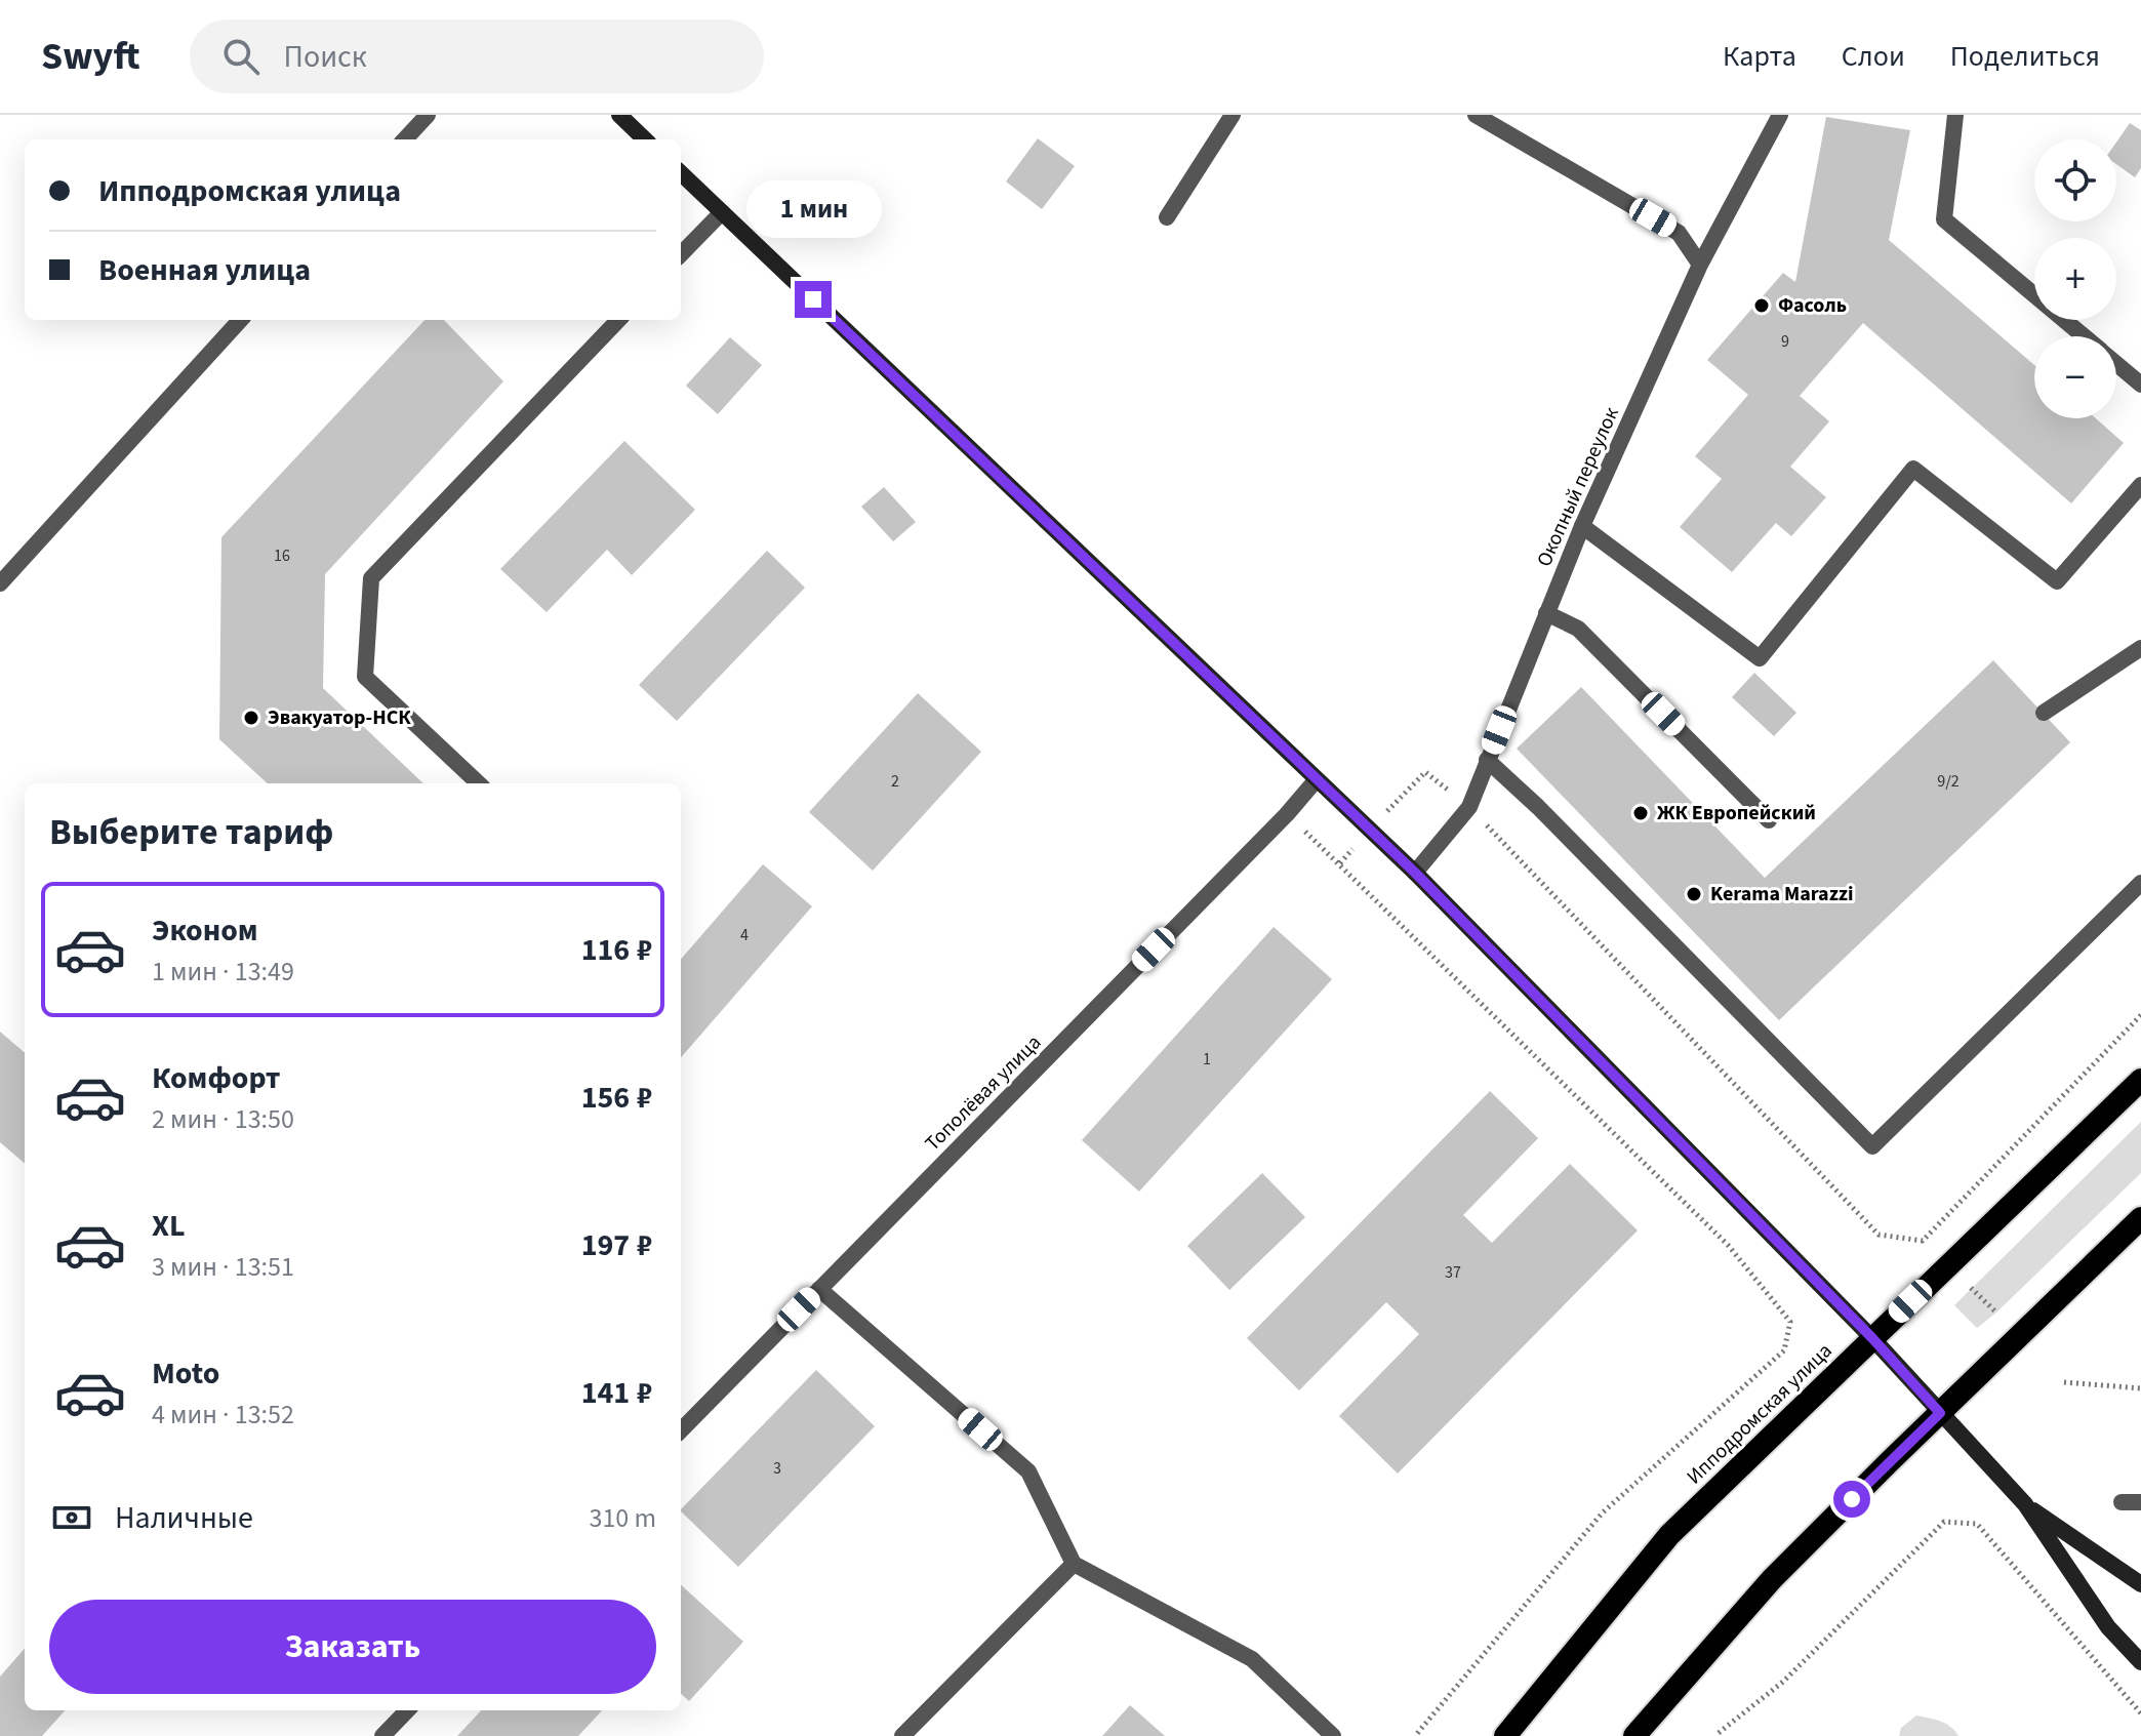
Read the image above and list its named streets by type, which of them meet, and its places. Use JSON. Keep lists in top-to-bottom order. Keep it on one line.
{"streets":{"highway":["Ипподромская улица"],"street":["Окопный переулок","Тополёвая улица"]},"places":["Фасоль","Эвакуатор-НСК","ЖК Европейский","Kerama Marazzi"],"house_numbers":["9","16","2","9/2","4","1","37","3"],"page":{"header":"Swyft","search":"Поиск","nav":["Карта","Слои","Поделиться"],"map_buttons":["+","−"],"banner":["Ипподромская улица","Военная улица"],"bubble":"1 мин","heading":"Выберите тариф","list":[{"name":"Эконом","note":"1 мин · 13:49","value":"116 ₽"},{"name":"Комфорт","note":"2 мин · 13:50","value":"156 ₽"},{"name":"XL","note":"3 мин · 13:51","value":"197 ₽"},{"name":"Moto","note":"4 мин · 13:52","value":"141 ₽"}],"pay":["Наличные","310 m"],"buttons":"Заказать"}}
